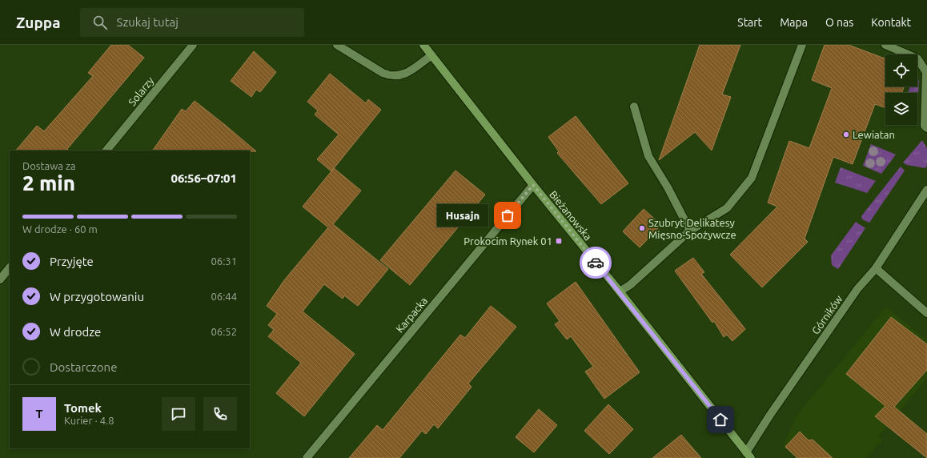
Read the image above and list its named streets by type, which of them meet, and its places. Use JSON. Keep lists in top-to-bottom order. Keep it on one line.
{"streets":{"street":["Solarzy","Bieżanowska","Karpacka","Górników"]},"crossings":[["Bieżanowska","Karpacka"],["Bieżanowska","Górników"]],"places":{"other":["Lewiatan","Husajn","Szubryt Delikatesy Mięsno-Spożywcze"],"transit":["Prokocim Rynek 01"]},"page":{"header":"Zuppa","search":"Szukaj tutaj","nav":["Start","Mapa","O nas","Kontakt"],"heading":["2 min","Dostawa za","06:56–07:01"],"panel":["Tomek","Kurier · 4.8"],"bubble":"Husajn","bar":"W drodze · 60 m","list":[["Przyjęte","06:31"],["W przygotowaniu","06:44"],["W drodze","06:52"],"Dostarczone"],"round":"T"}}
